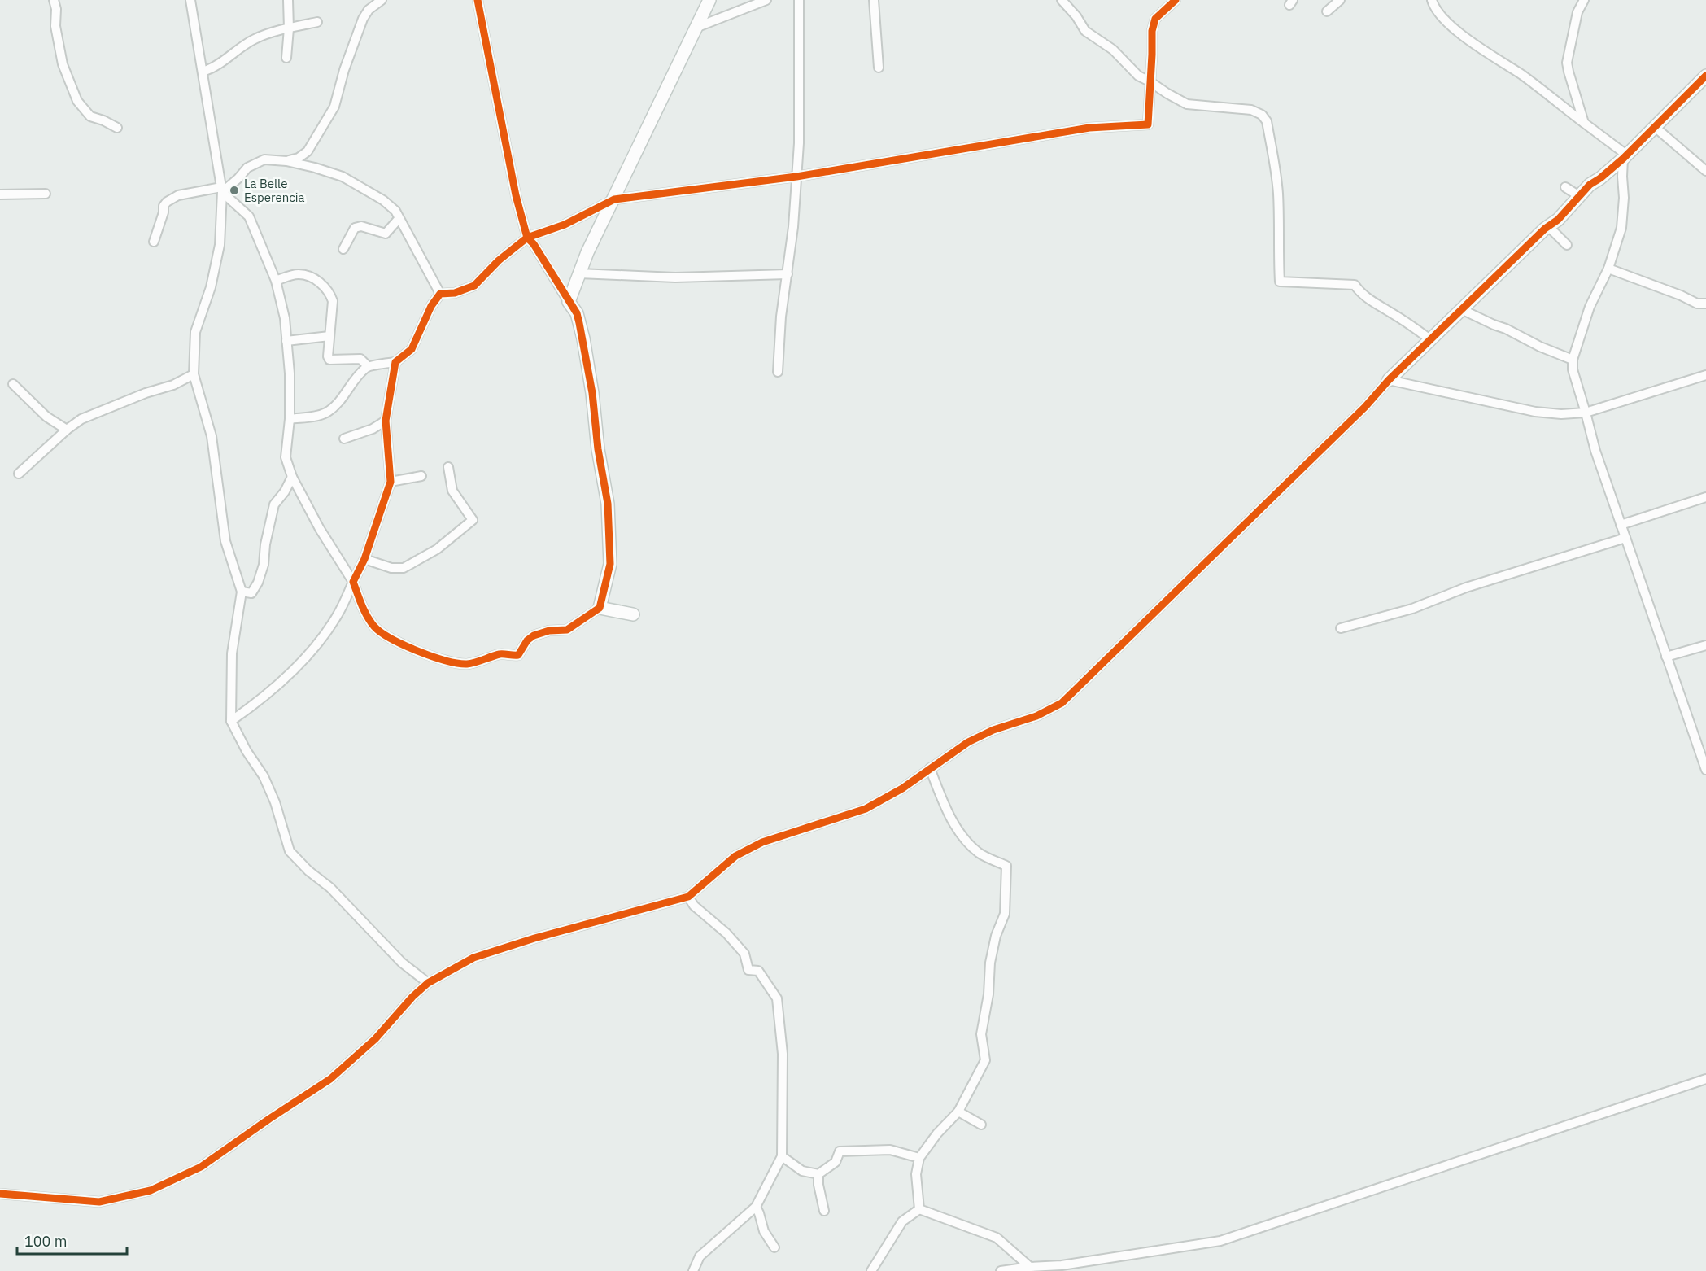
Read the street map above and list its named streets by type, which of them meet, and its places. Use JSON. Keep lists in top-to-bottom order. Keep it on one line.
{"places":["La Belle Esperencia"],"scale_bar":"100 m"}
